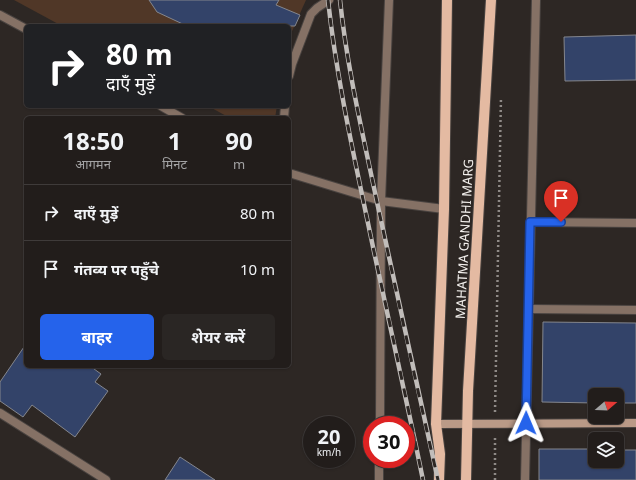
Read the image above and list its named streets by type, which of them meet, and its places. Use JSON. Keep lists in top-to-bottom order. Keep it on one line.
{"streets":{"main road":["MAHATMA GANDHI MARG"]},"north":"right","page":{"turn":["80 m","दाएँ मुड़ें"],"eta":["18:50","आगमन","1","मिनट","90","m"],"list":[{"name":"दाएँ मुड़ें","value":"80 m"},{"name":"गंतव्य पर पहुँचे","value":"10 m"}],"buttons":["बाहर","शेयर करें"],"speed":"20 km/h","limit":"30"}}
